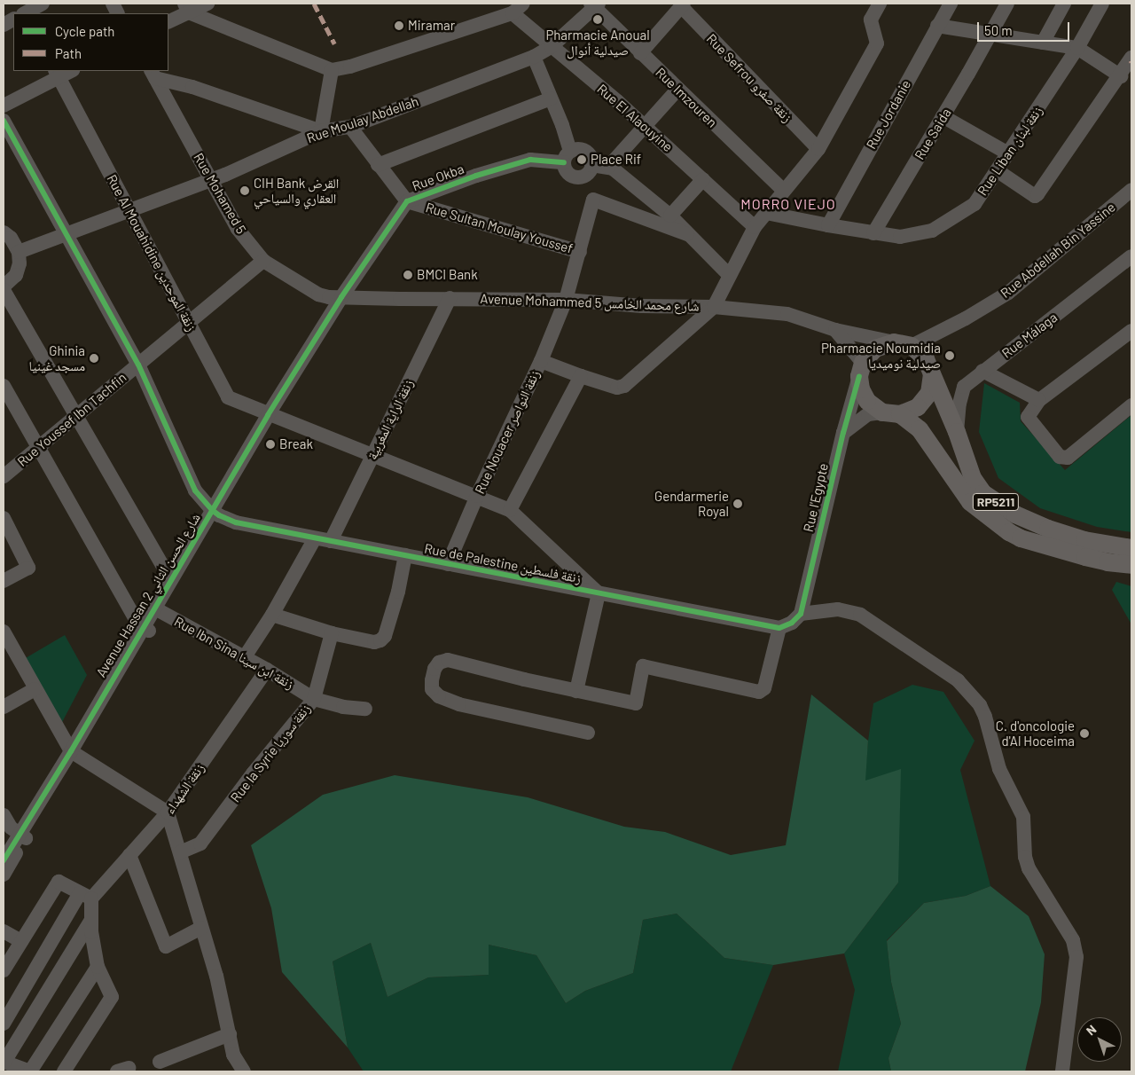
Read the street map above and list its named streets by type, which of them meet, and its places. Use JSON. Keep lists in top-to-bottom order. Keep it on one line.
{"streets":{"main road":["RP5211"],"street":["Rue Sefrou زنقة صفرو","Rue Imzouren","Rue Jordanie","Rue El Alaouyine","Rue Moulay Abdellah","Rue Saida","Rue Liban زنقة لبنان","Rue Okba","Rue Mohamed 5","Rue Sultan Moulay Youssef","Rue Abdellah Bin Yassine","Rue Al Mouahidine زنقة الموحدين","Avenue Mohammed 5 شارع محمد الخامس","Rue Málaga","Rue Youssef Ibn Tachfin","زنقة الراية المغربية","Rue Nouacer زنقة النواصر","Rue l'Egypte","Rue de Palestine زنقة فلسطين","Avenue Hassan 2 شارع الحسن الثاني","Rue Ibn Sina زنقة ابن سينا","Rue la Syrie زنقة سوريا","زنقة الشهداء"]},"crossings":[["Rue Imzouren","Rue Moulay Abdellah"],["Rue Jordanie","Rue Liban زنقة لبنان"],["Rue El Alaouyine","Rue Moulay Abdellah"],["Rue Moulay Abdellah","Rue Mohamed 5"],["Rue Moulay Abdellah","Rue Al Mouahidine زنقة الموحدين"],["Rue Saida","Rue Liban زنقة لبنان"],["Rue Okba","Rue Mohamed 5"],["Rue Okba","Rue Sultan Moulay Youssef"],["Rue Okba","Avenue Mohammed 5 شارع محمد الخامس"],["Rue Okba","Avenue Hassan 2 شارع الحسن الثاني"],["Rue Mohamed 5","Avenue Mohammed 5 شارع محمد الخامس"],["Rue Mohamed 5","Rue Youssef Ibn Tachfin"],["Rue Mohamed 5","Avenue Hassan 2 شارع الحسن الثاني"],["Rue Sultan Moulay Youssef","Rue Nouacer زنقة النواصر"],["Rue Abdellah Bin Yassine","Avenue Mohammed 5 شارع محمد الخامس"],["Rue Abdellah Bin Yassine","Rue l'Egypte"],["Rue Abdellah Bin Yassine","RP5211"],["Rue Al Mouahidine زنقة الموحدين","Rue Youssef Ibn Tachfin"],["Rue Al Mouahidine زنقة الموحدين","زنقة الراية المغربية"],["Rue Al Mouahidine زنقة الموحدين","Rue Nouacer زنقة النواصر"],["Rue Al Mouahidine زنقة الموحدين","Rue de Palestine زنقة فلسطين"],["Rue Al Mouahidine زنقة الموحدين","Avenue Hassan 2 شارع الحسن الثاني"],["Avenue Mohammed 5 شارع محمد الخامس","زنقة الراية المغربية"],["Avenue Mohammed 5 شارع محمد الخامس","Rue Nouacer زنقة النواصر"],["Avenue Mohammed 5 شارع محمد الخامس","Rue l'Egypte"],["Avenue Mohammed 5 شارع محمد الخامس","RP5211"],["Avenue Mohammed 5 شارع محمد الخامس","Avenue Hassan 2 شارع الحسن الثاني"],["Rue Málaga","RP5211"],["زنقة الراية المغربية","Rue de Palestine زنقة فلسطين"],["Rue Nouacer زنقة النواصر","Rue de Palestine زنقة فلسطين"],["Rue l'Egypte","RP5211"],["Rue l'Egypte","Rue de Palestine زنقة فلسطين"],["Rue de Palestine زنقة فلسطين","Avenue Hassan 2 شارع الحسن الثاني"],["Avenue Hassan 2 شارع الحسن الثاني","Rue Ibn Sina زنقة ابن سينا"],["Rue Ibn Sina زنقة ابن سينا","Rue la Syrie زنقة سوريا"],["Rue Ibn Sina زنقة ابن سينا","زنقة الشهداء"]],"districts":["MORRO VIEJO"],"places":["Pharmacie Anoual صيدلية أنوال","Miramar","Place Rif","CIH Bank القرض العقاري والسياحي","BMCI Bank","Pharmacie Noumidia صيدلية نوميديا","Ghinia مسجد غينيا","Break","Gendarmerie Royal","C. d'oncologie d'Al Hoceima"],"legend":["Cycle path","Path"],"scale_bar":"50 m","north":"top left"}
